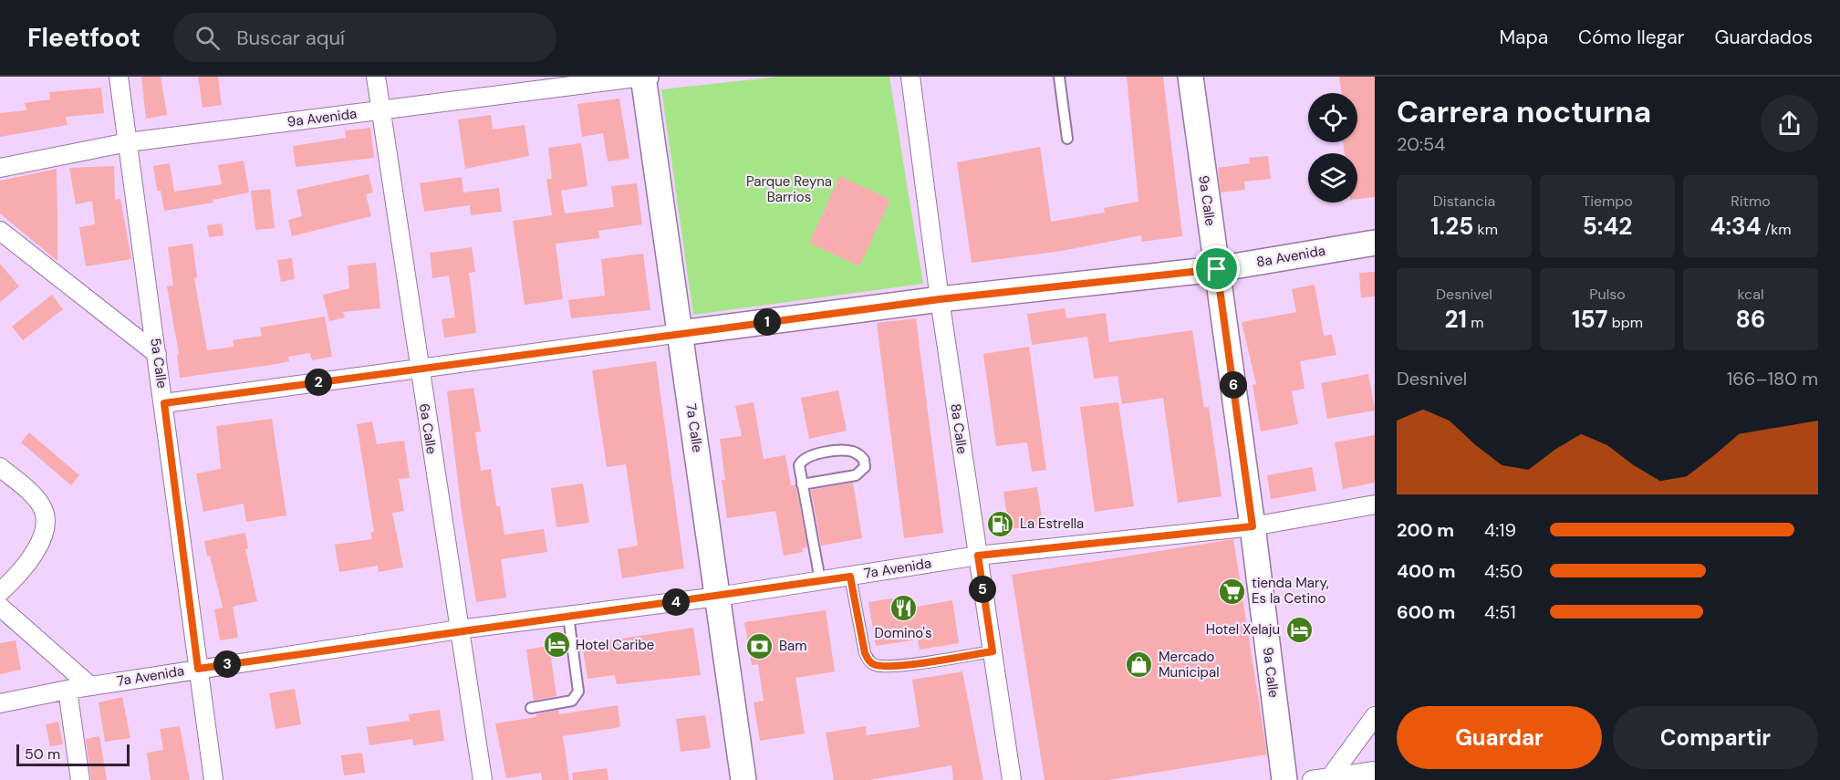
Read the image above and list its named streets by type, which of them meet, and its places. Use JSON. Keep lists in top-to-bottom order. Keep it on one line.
{"streets":{"street":["9a Avenida","9a Calle","8a Avenida","5a Calle","7a Calle","6a Calle","8a Calle","7a Avenida"]},"crossings":[["9a Avenida","5a Calle"],["9a Avenida","7a Calle"],["9a Avenida","6a Calle"],["9a Calle","8a Avenida"],["9a Calle","7a Avenida"],["8a Avenida","5a Calle"],["8a Avenida","7a Calle"],["8a Avenida","6a Calle"],["8a Avenida","8a Calle"],["5a Calle","7a Avenida"],["7a Calle","7a Avenida"],["6a Calle","7a Avenida"],["8a Calle","7a Avenida"]],"parks":["Parque Reyna Barrios"],"places":{"fuel station":["La Estrella"],"supermarket":["tienda Mary, Es la Cetino"],"restaurant":["Domino's"],"hotel":["Hotel Xelaju","Hotel Caribe"],"bank":["Bam"],"shop":["Mercado Municipal"]},"scale_bar":"50 m","page":{"header":"Fleetfoot","search":"Buscar aquí","nav":["Mapa","Cómo llegar","Guardados"],"heading":["Carrera nocturna","20:54"],"stats":[["Distancia","1.25 km"],["Tiempo","5:42"],["Ritmo","4:34 /km"],["Desnivel","21 m"],["Pulso","157 bpm"],["kcal","86"]],"pins":["1","2","6","5","4","3"],"chart":["Desnivel","166–180 m"],"list":[{"name":"200 m","note":"4:19"},{"name":"400 m","note":"4:50"},{"name":"600 m","note":"4:51"}],"buttons":["Guardar","Compartir"],"scale":"50 m"}}
